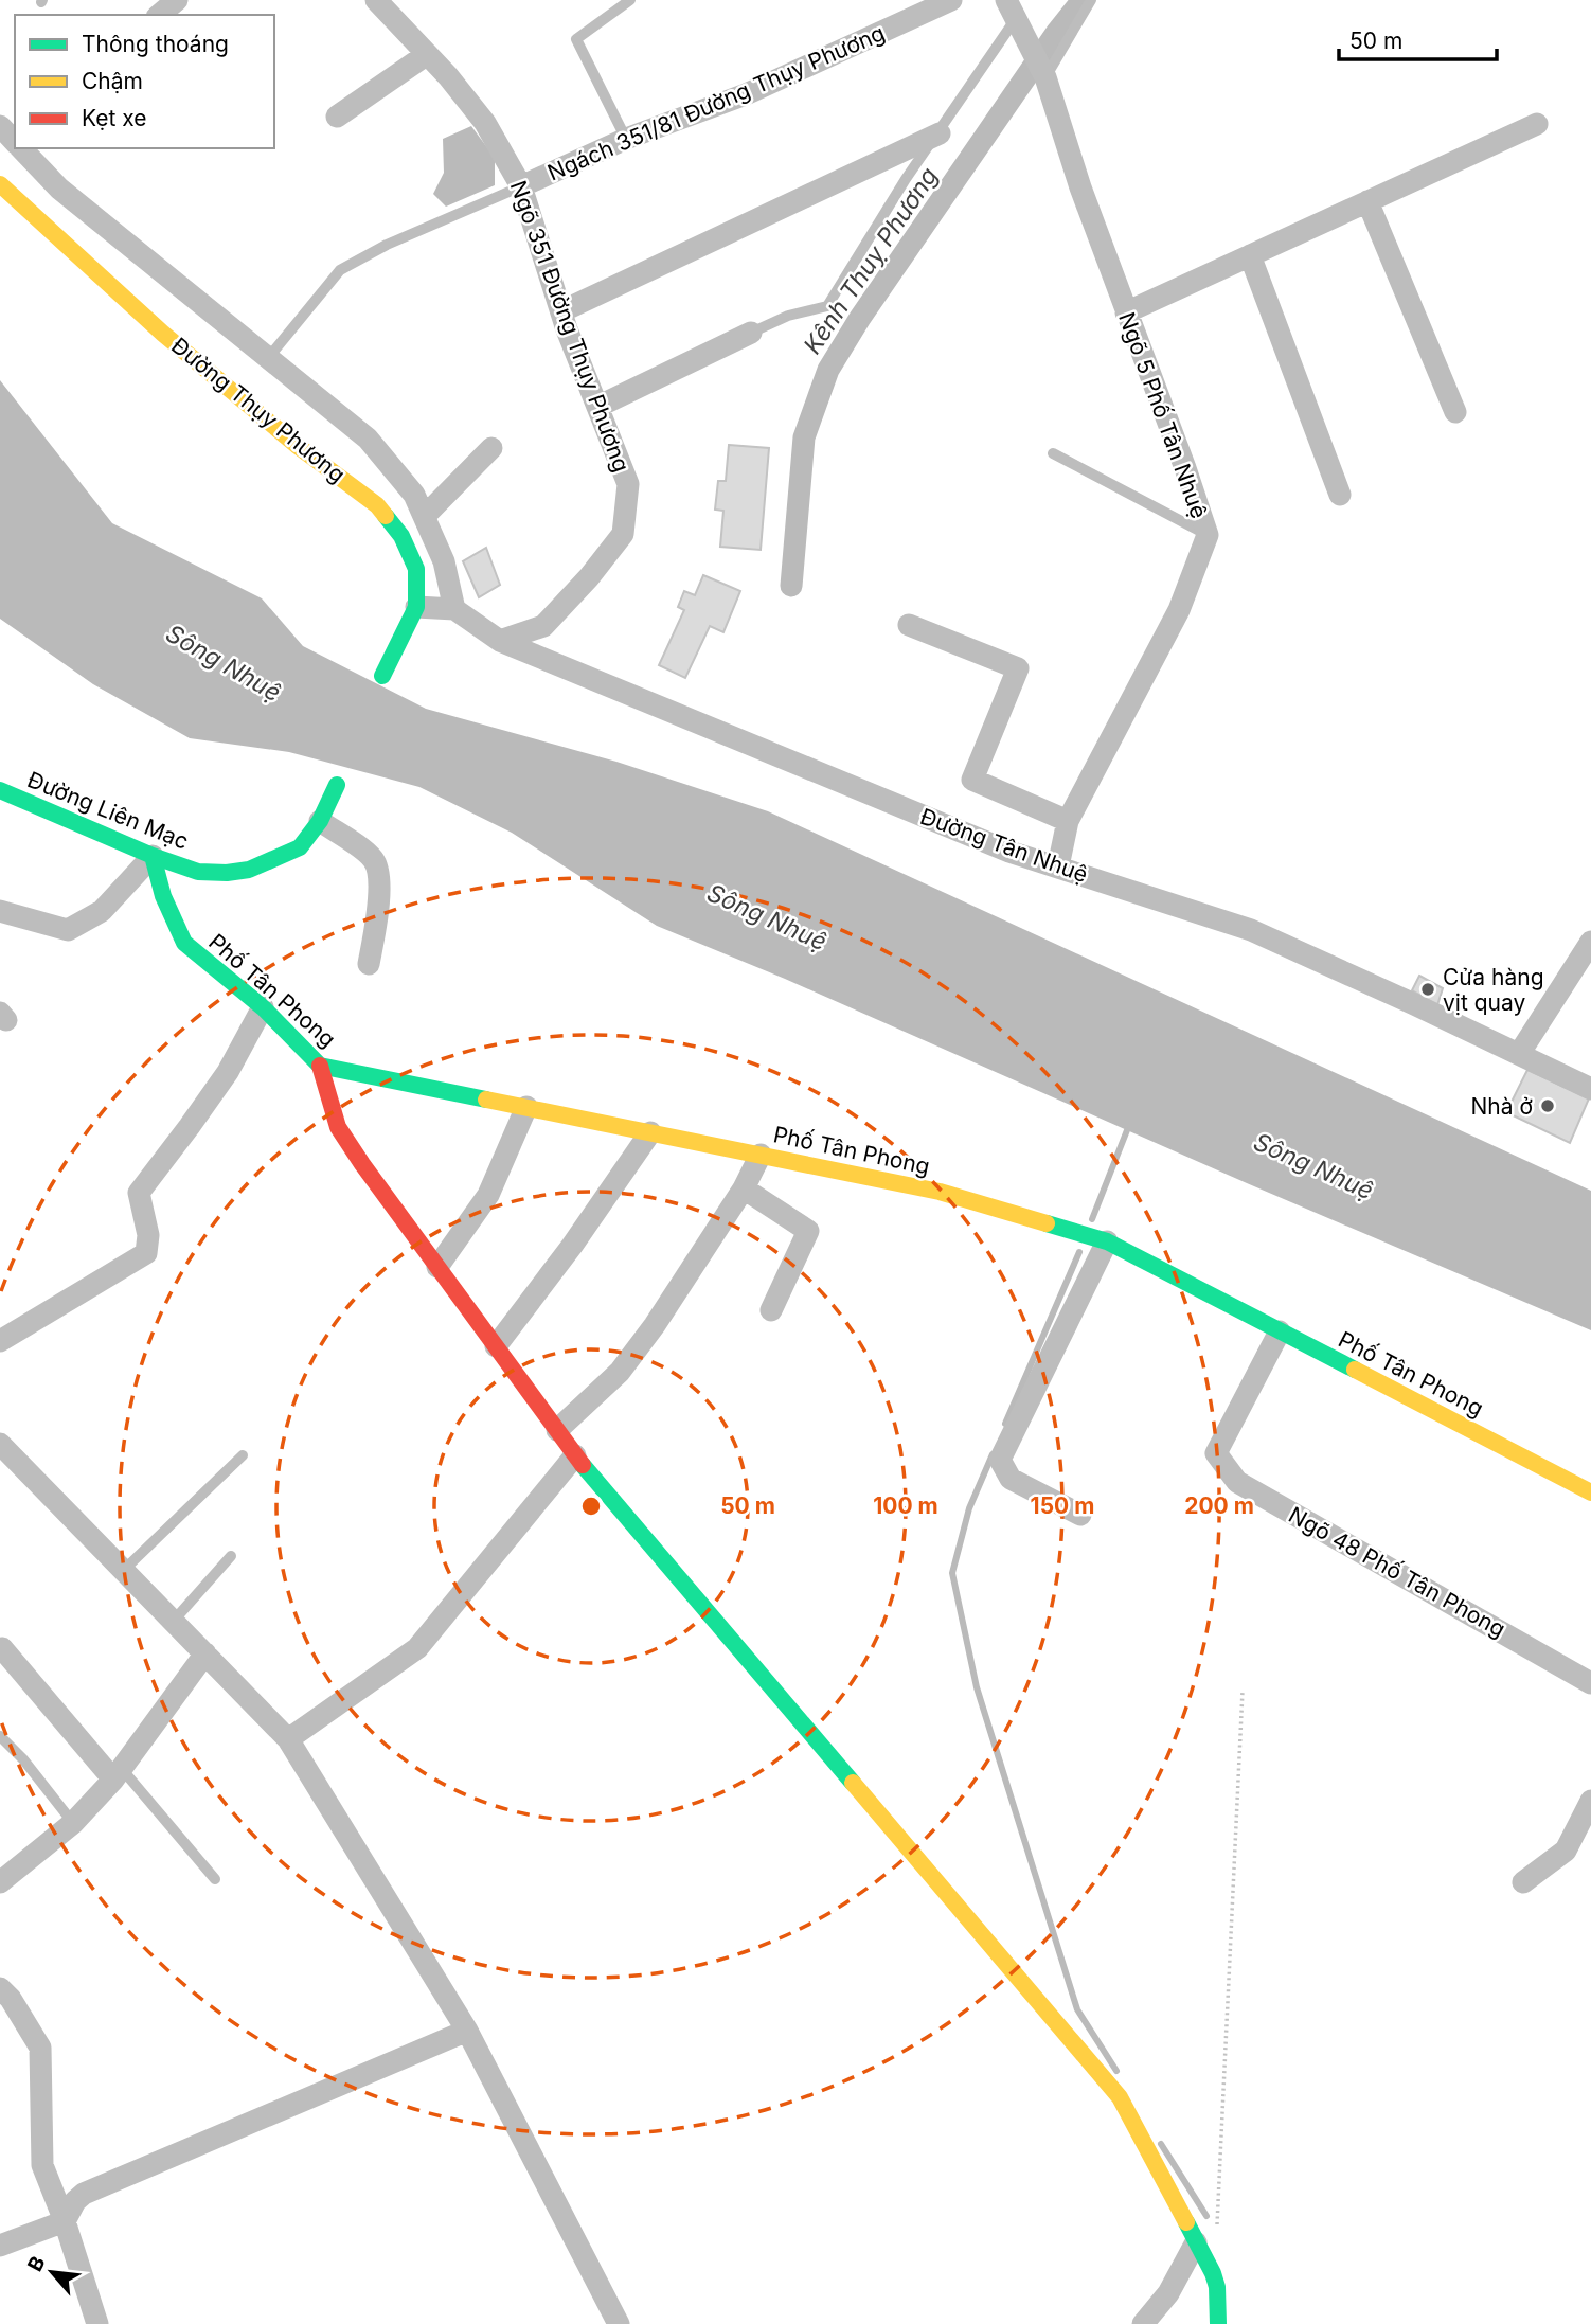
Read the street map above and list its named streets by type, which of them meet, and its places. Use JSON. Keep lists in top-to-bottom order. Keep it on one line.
{"streets":{"street":["Ngách 351/81 Đường Thụy Phương","Ngõ 351 Đường Thụy Phương","Đường Thụy Phương","Ngõ 5 Phố Tân Nhuệ","Đường Liên Mạc","Đường Tân Nhuệ","Phố Tân Phong","Ngõ 48 Phố Tân Phong"]},"crossings":[["Ngách 351/81 Đường Thụy Phương","Ngõ 351 Đường Thụy Phương"],["Ngõ 351 Đường Thụy Phương","Đường Tân Nhuệ"],["Đường Thụy Phương","Đường Tân Nhuệ"],["Ngõ 5 Phố Tân Nhuệ","Đường Tân Nhuệ"],["Đường Liên Mạc","Phố Tân Phong"],["Phố Tân Phong","Ngõ 48 Phố Tân Phong"]],"water":["Kênh Thuỵ Phương","Sông Nhuệ"],"places":["Cửa hàng vịt quay","Nhà ở"],"legend":["Thông thoáng","Chậm","Kẹt xe"],"scale_bar":"50 m","north":"top left","rings":["50 m","100 m","150 m","200 m"]}
